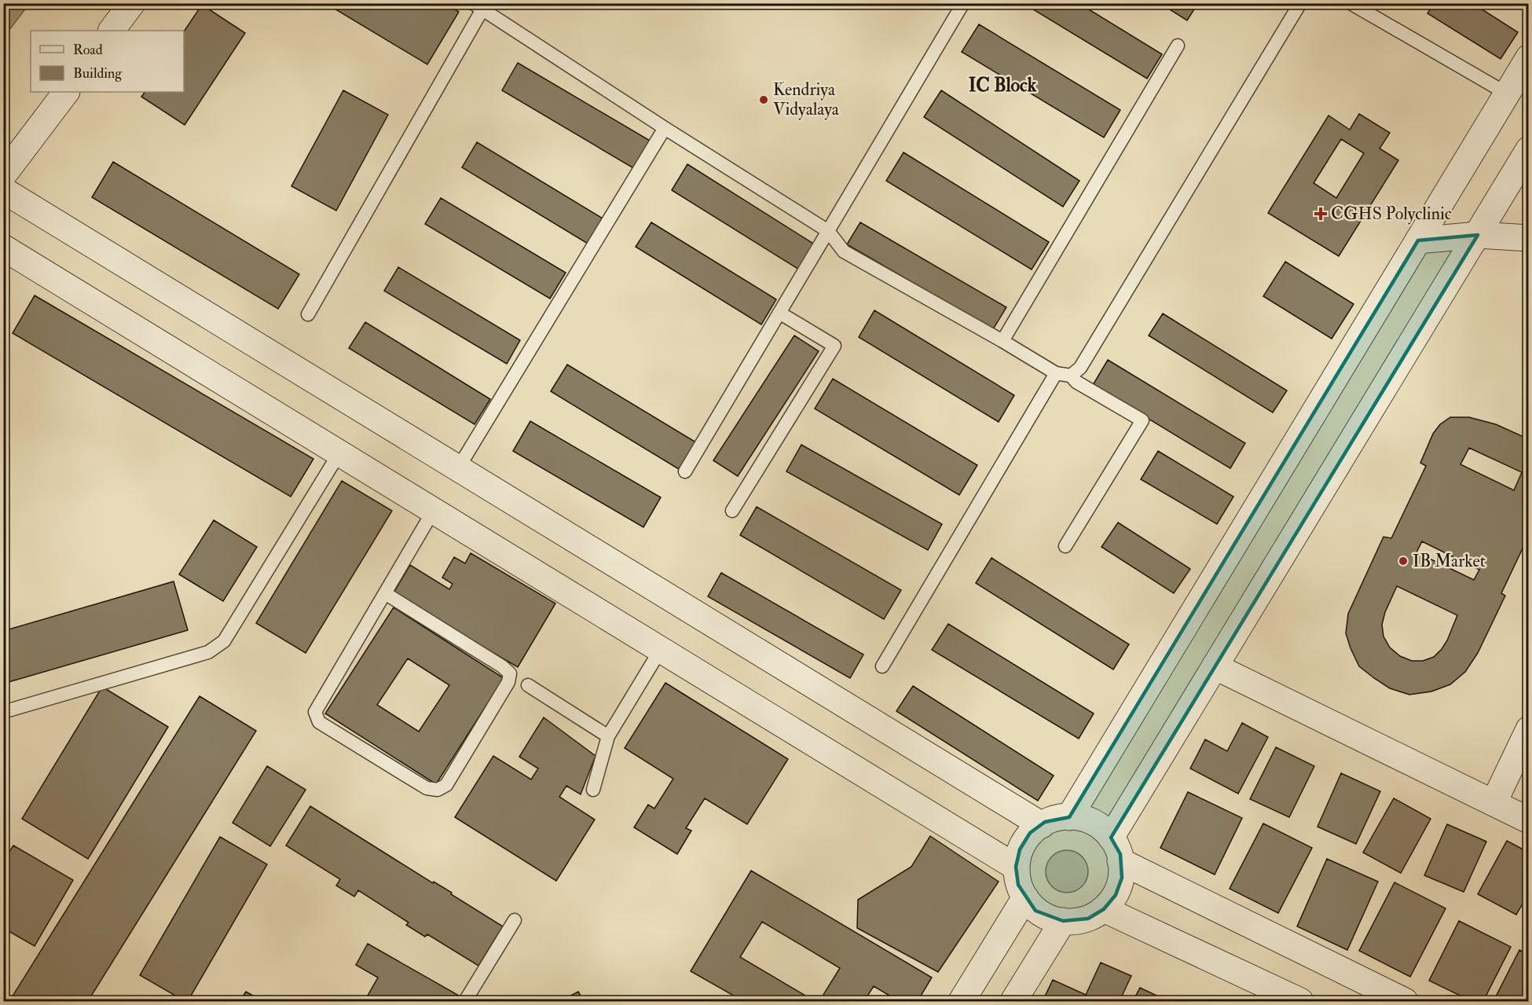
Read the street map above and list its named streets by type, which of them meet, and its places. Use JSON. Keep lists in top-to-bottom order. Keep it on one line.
{"districts":["IC Block"],"places":{"other":["Kendriya Vidyalaya","IB Market"],"health":["CGHS Polyclinic"]},"legend":["Road","Building"]}
